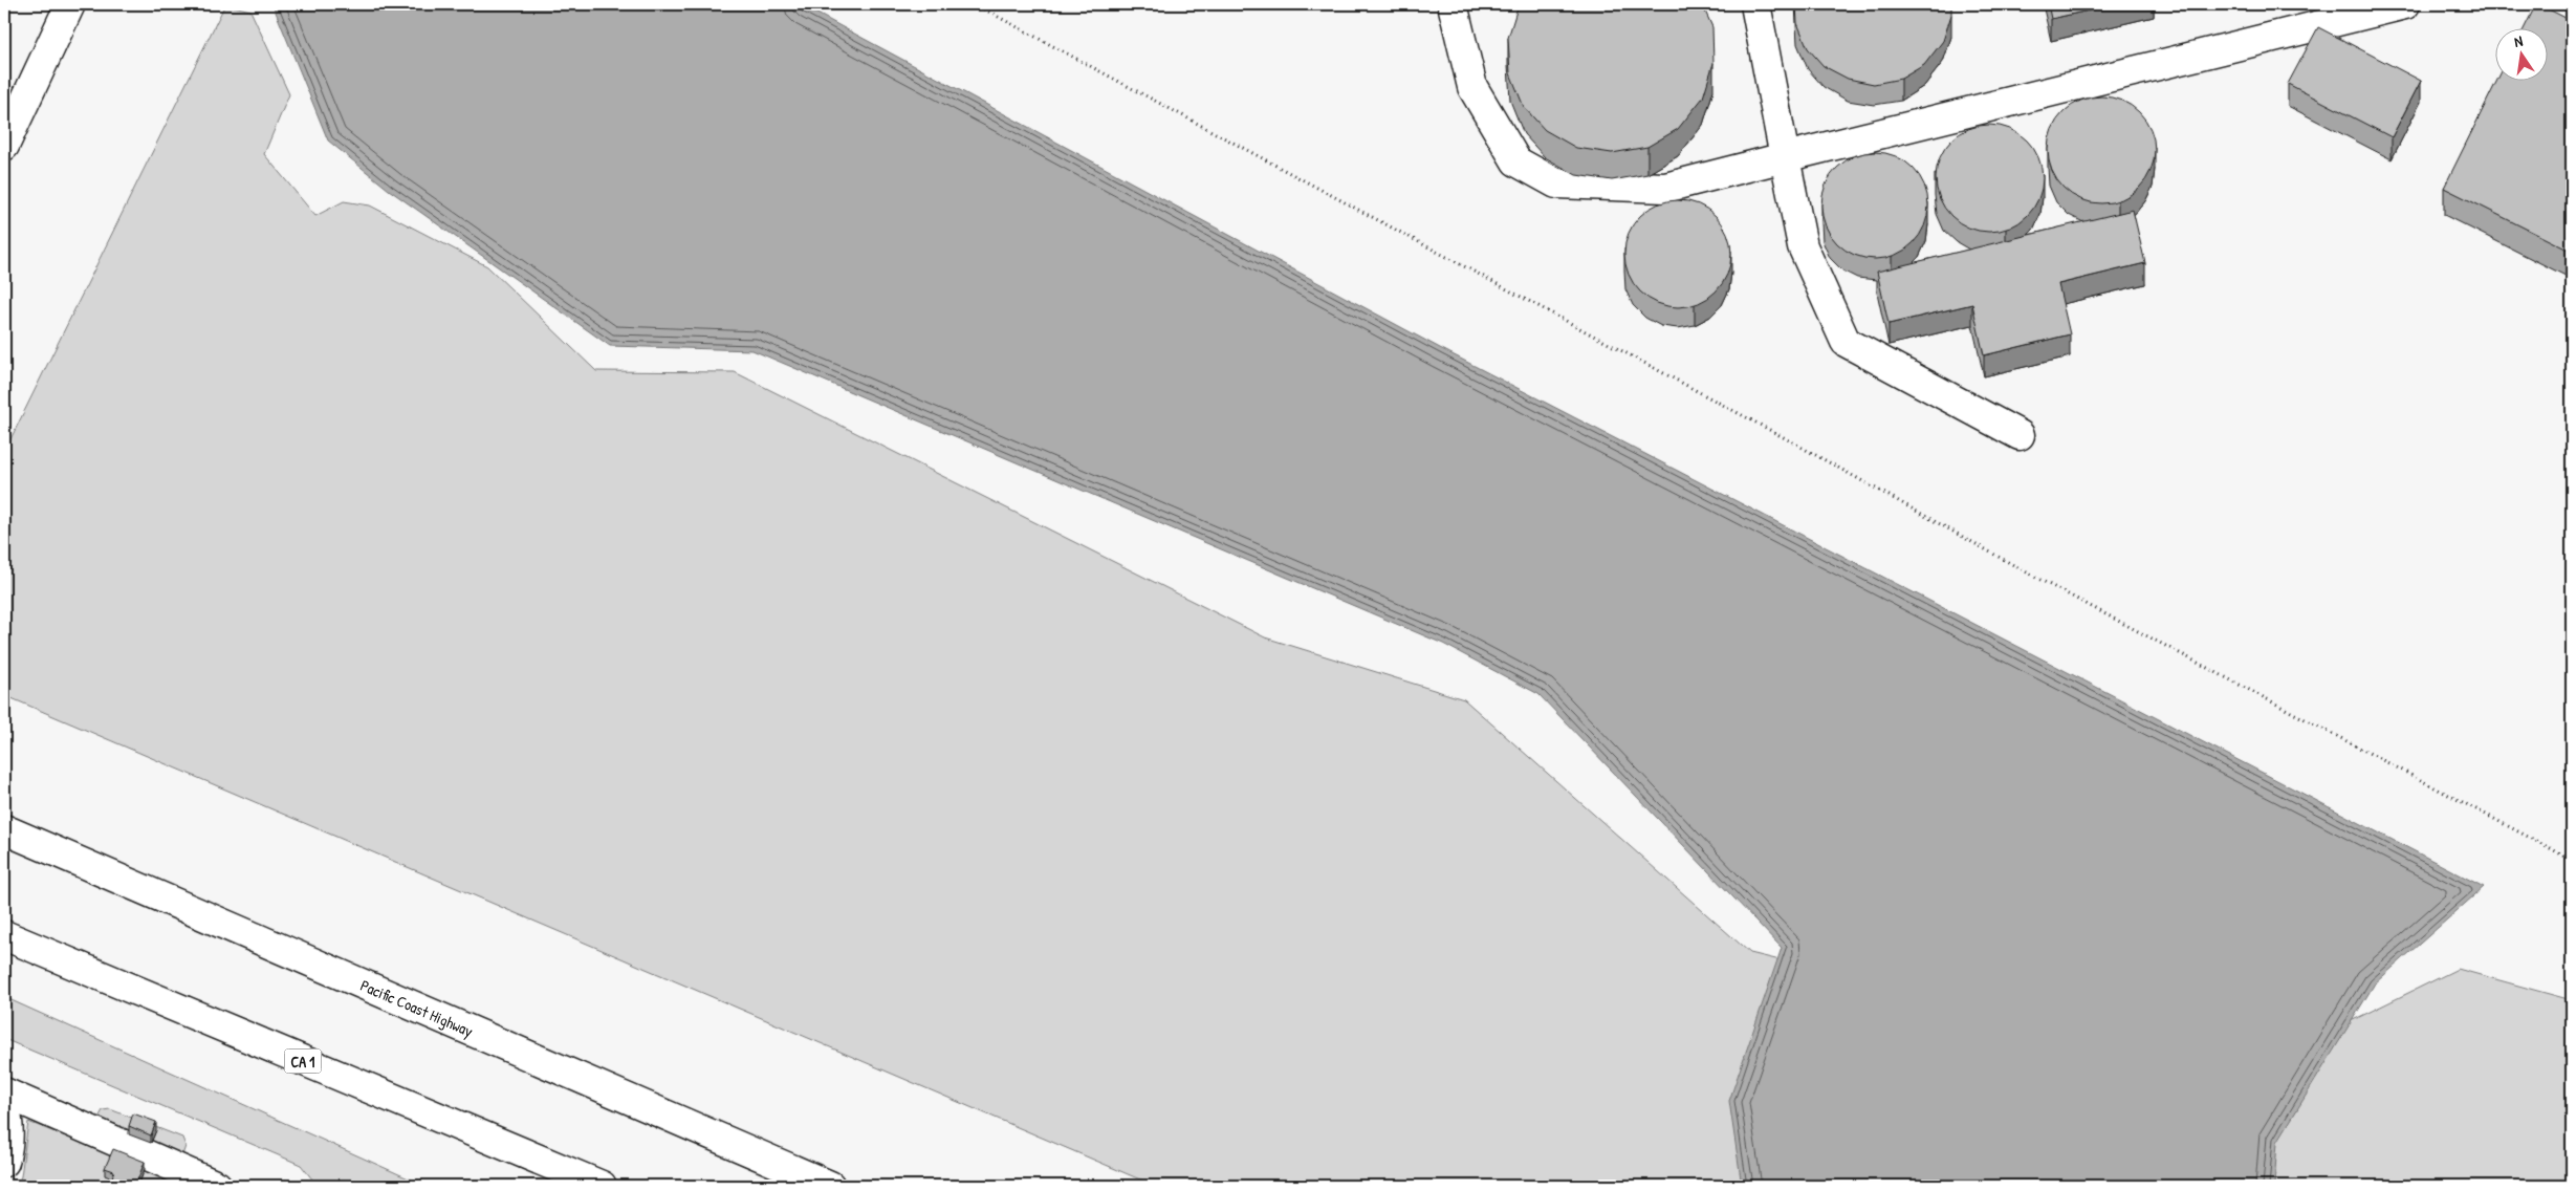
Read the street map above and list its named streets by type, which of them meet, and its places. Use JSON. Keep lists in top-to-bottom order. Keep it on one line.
{"streets":{"main road":["Pacific Coast Highway","CA 1"]},"north":"top"}
